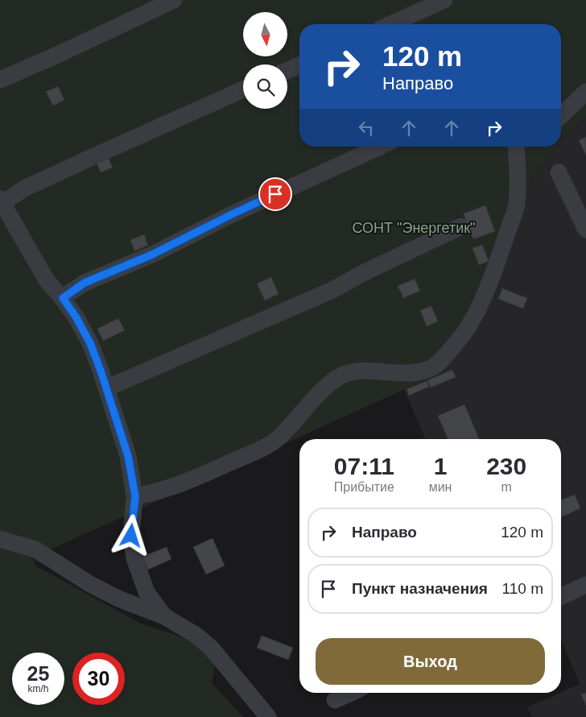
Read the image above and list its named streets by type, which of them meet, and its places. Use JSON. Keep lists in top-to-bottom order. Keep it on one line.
{"parks":["СОНТ \"Энергетик\""],"north":"bottom","page":{"turn":["120 m","Направо"],"eta":["07:11","Прибытие","1","мин","230","m"],"list":[{"name":"Направо","value":"120 m"},{"name":"Пункт назначения","value":"110 m"}],"buttons":"Выход","speed":"25 km/h","limit":"30"}}
